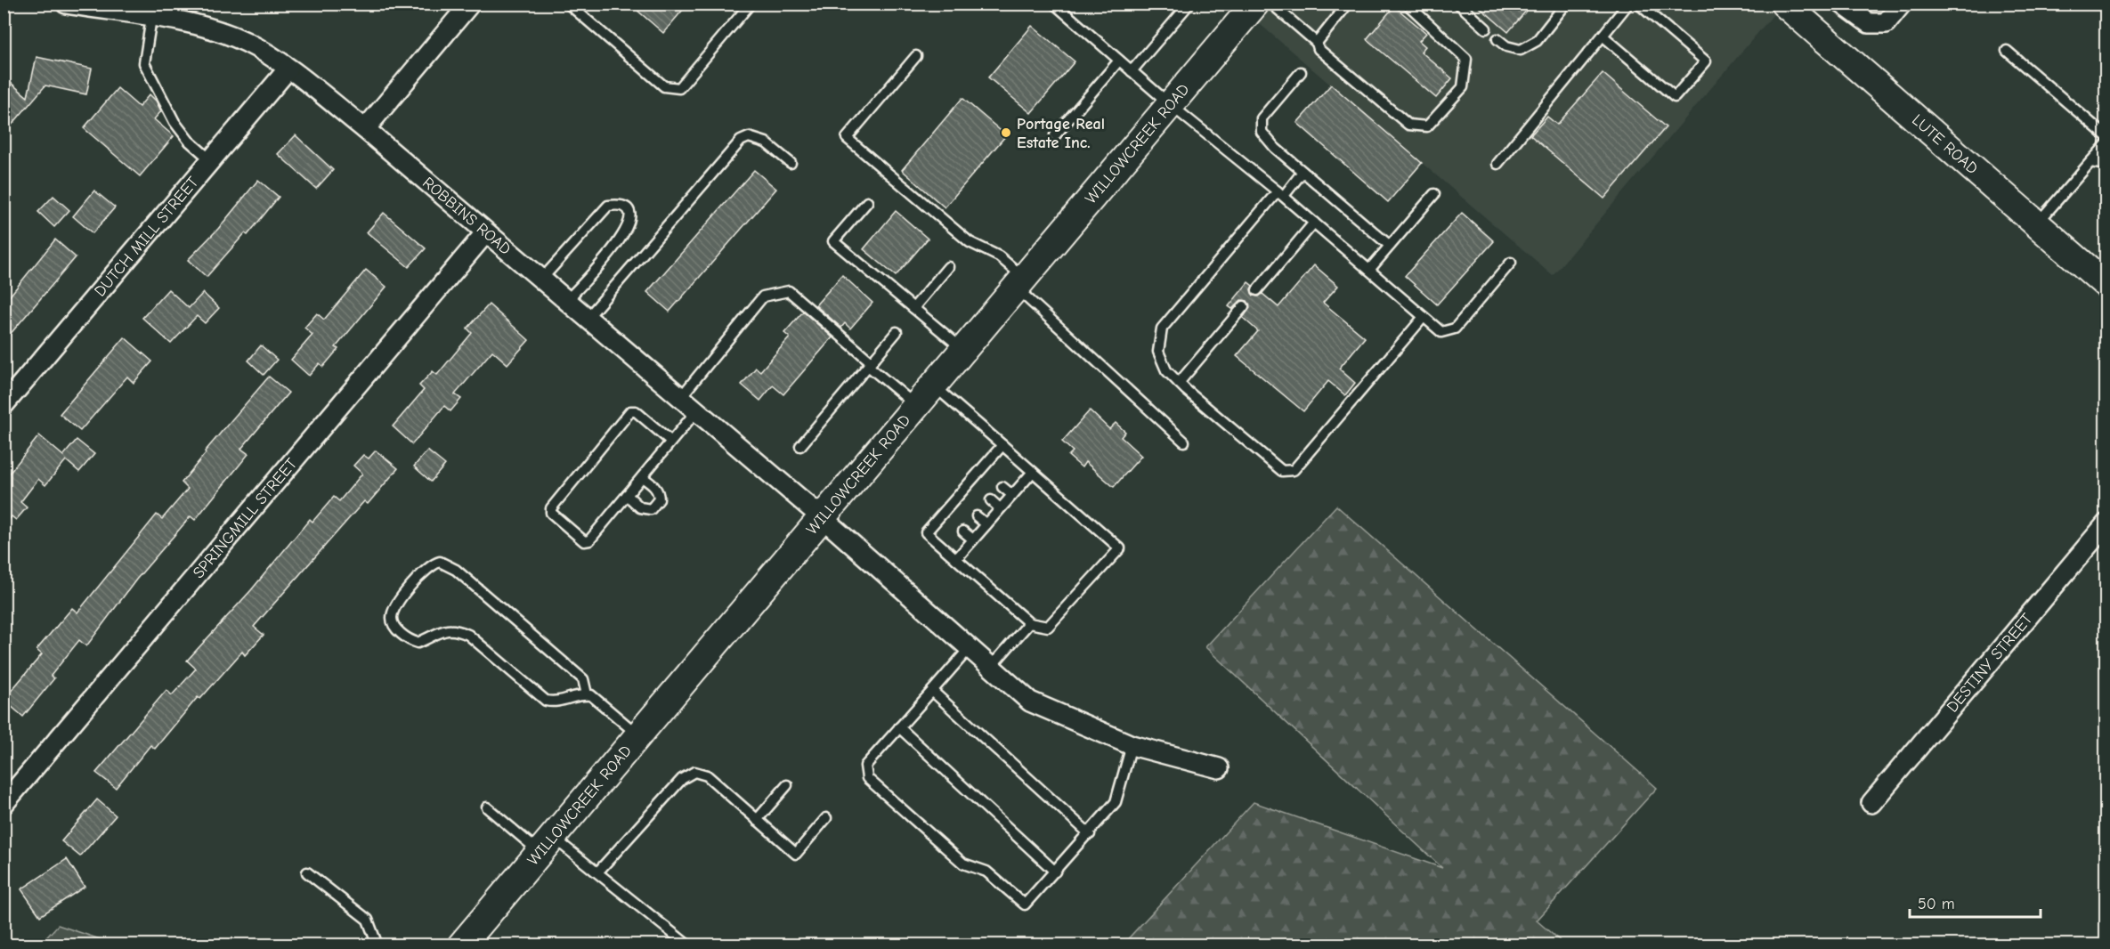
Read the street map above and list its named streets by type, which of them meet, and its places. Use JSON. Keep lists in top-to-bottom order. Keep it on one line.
{"streets":{"main road":["WILLOWCREEK ROAD","LUTE ROAD"],"street":["ROBBINS ROAD","DUTCH MILL STREET","SPRINGMILL STREET","DESTINY STREET"]},"crossings":[["WILLOWCREEK ROAD","ROBBINS ROAD"],["ROBBINS ROAD","DUTCH MILL STREET"],["ROBBINS ROAD","SPRINGMILL STREET"]],"places":["Portage Real Estate Inc."],"scale_bar":"50 m"}
